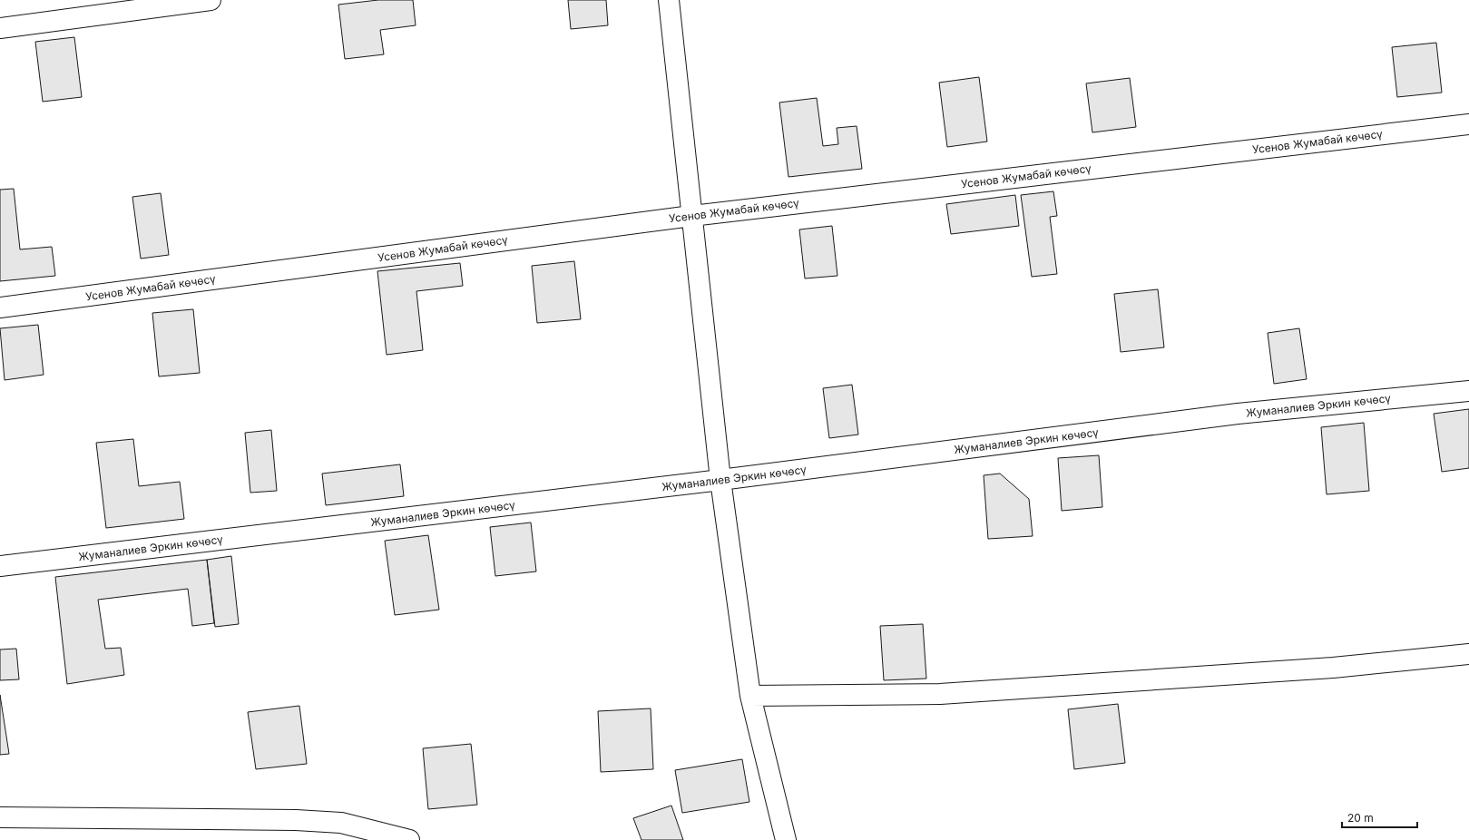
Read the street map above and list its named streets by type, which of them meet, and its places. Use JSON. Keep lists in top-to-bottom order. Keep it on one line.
{"streets":{"street":["Усенов Жумабай көчөсү","Жуманалиев Эркин көчөсү"]},"scale_bar":"20 m"}
